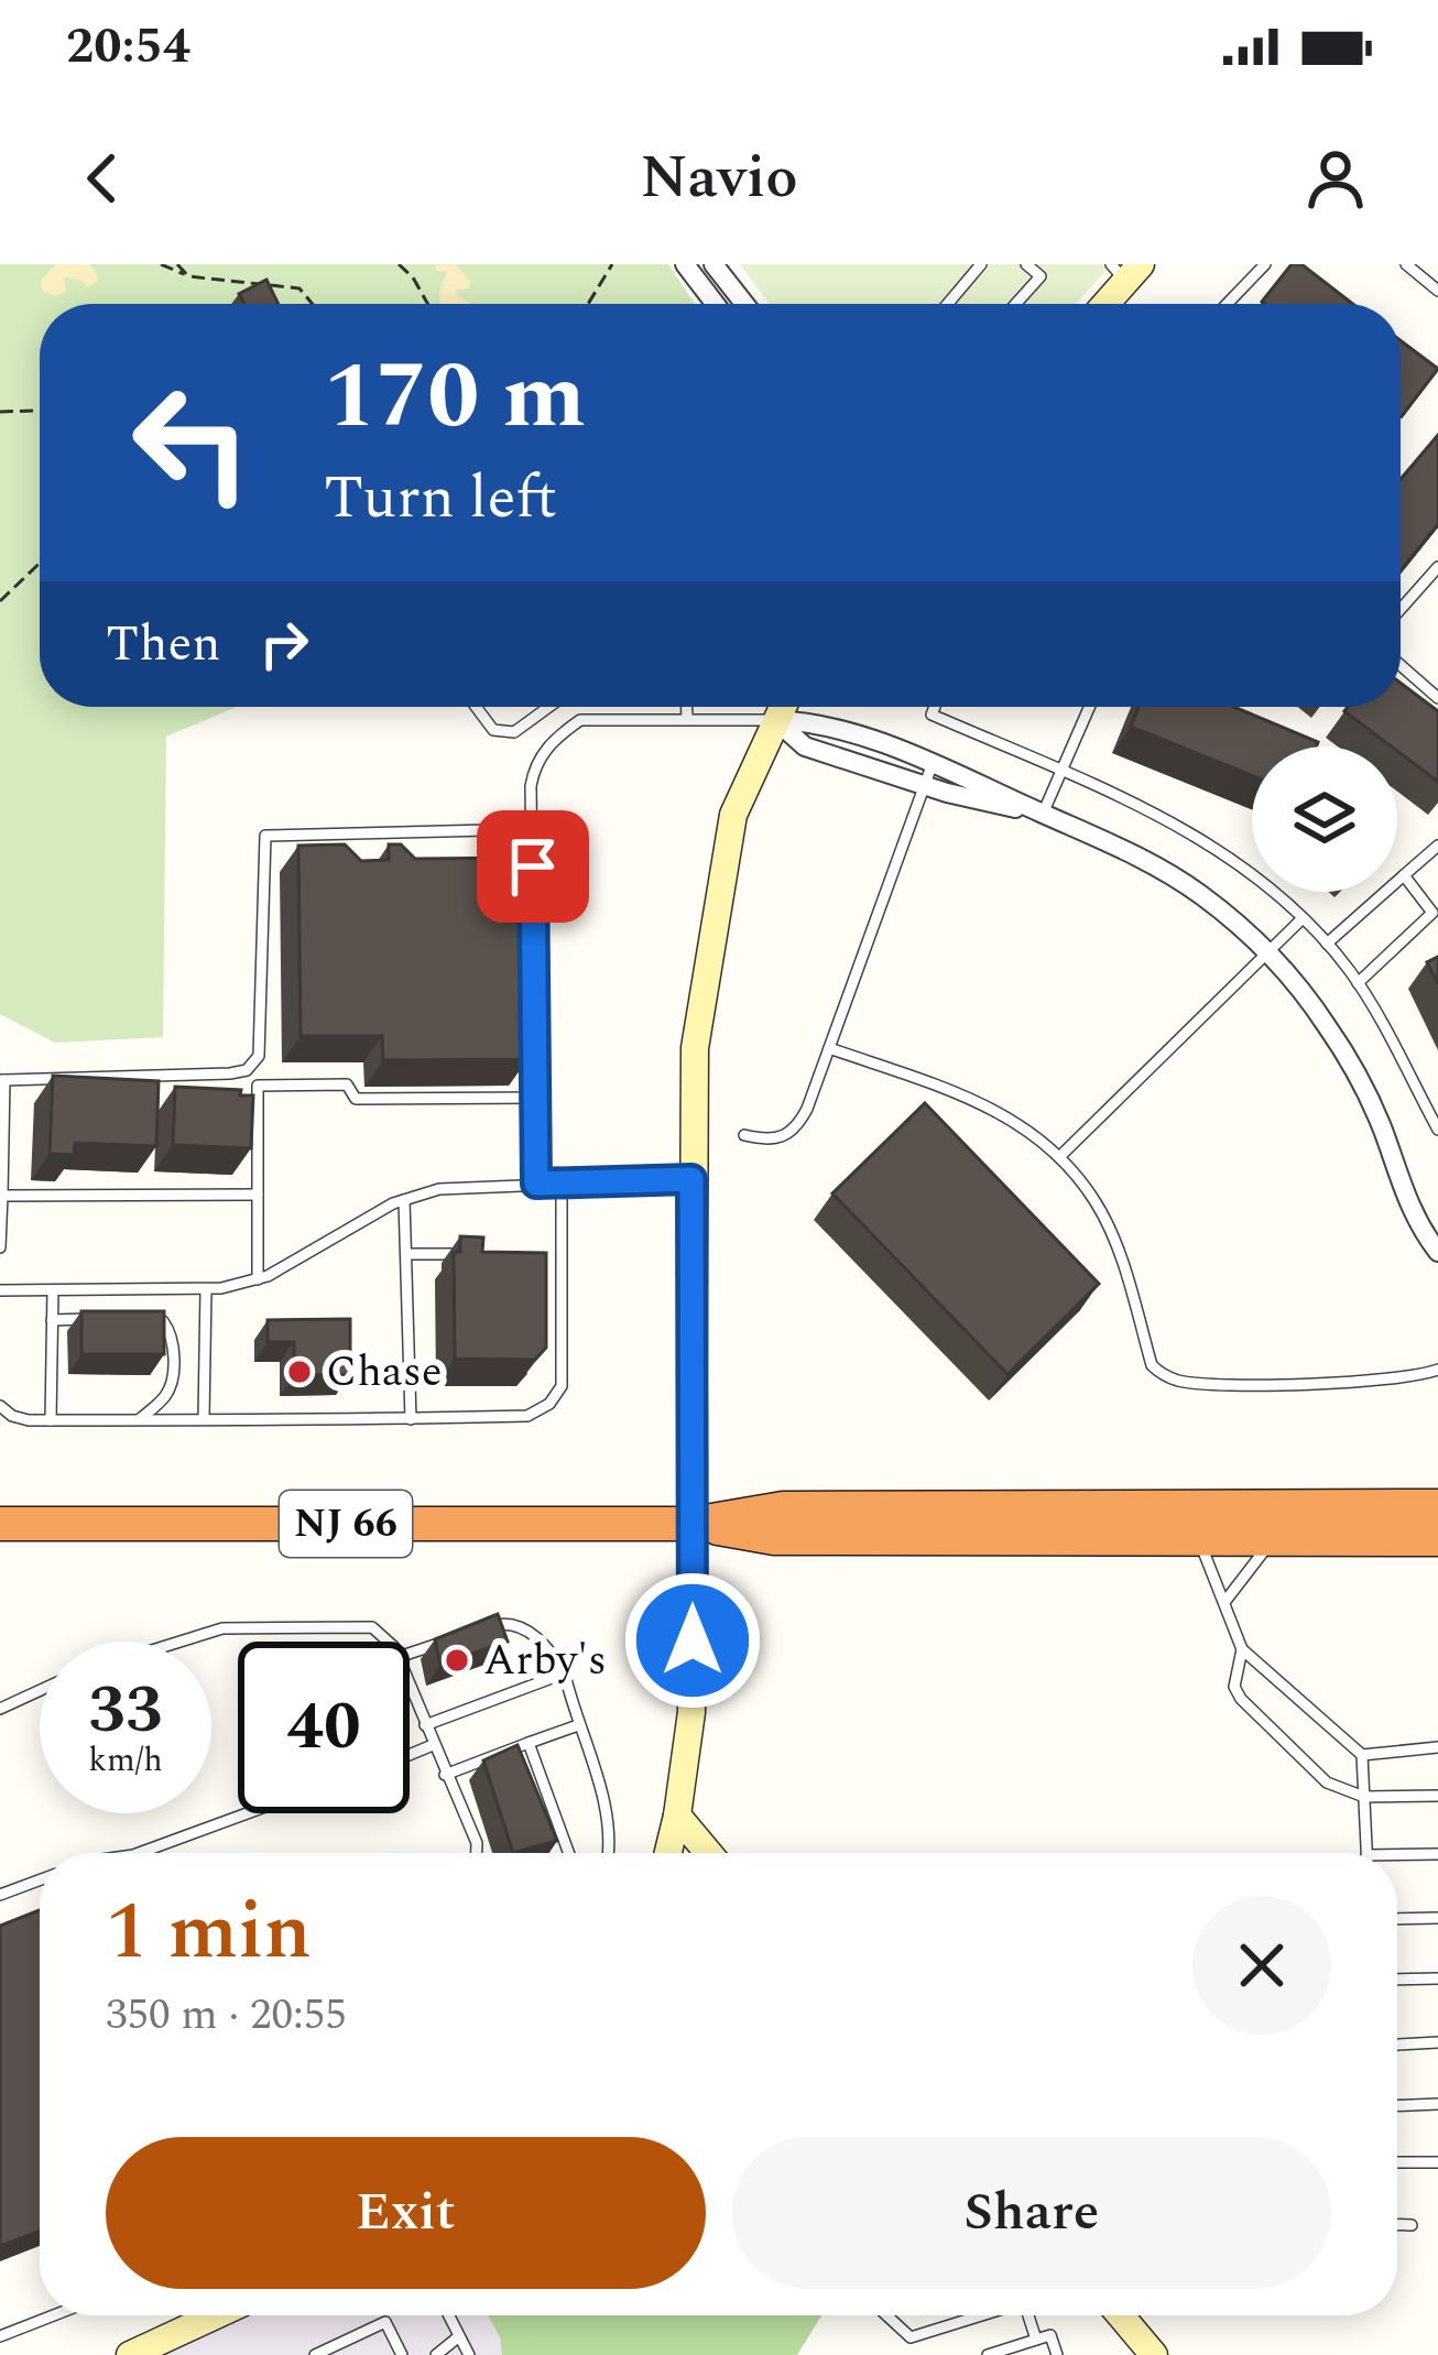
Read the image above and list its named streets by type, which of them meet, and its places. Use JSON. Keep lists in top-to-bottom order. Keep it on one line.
{"streets":{"highway":["NJ 66"]},"places":["Chase","Arby's"],"page":{"status":"20:54","header":"Navio","turn":["170 m","Turn left"],"then":"Then","speed":"33 km/h","limit":"40","heading":["1 min","350 m · 20:55"],"buttons":["Exit","Share"]}}
